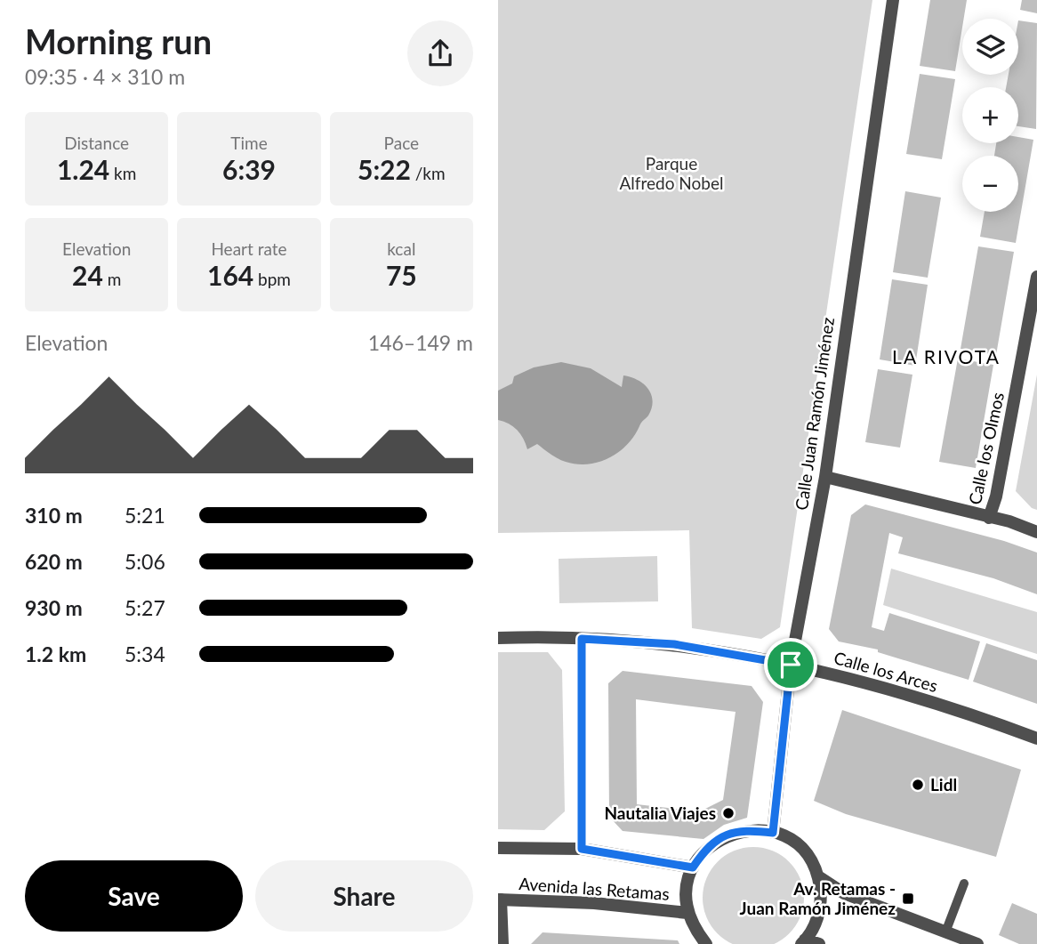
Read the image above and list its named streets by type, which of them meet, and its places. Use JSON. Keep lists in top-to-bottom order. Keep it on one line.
{"streets":{"street":["Calle Juan Ramón Jiménez","Calle los Olmos","Calle los Arces","Avenida las Retamas"]},"crossings":[["Calle Juan Ramón Jiménez","Calle los Arces"]],"districts":["LA RIVOTA"],"parks":["Parque Alfredo Nobel"],"places":{"other":["Lidl","Nautalia Viajes"],"transit":["Av. Retamas - Juan Ramón Jiménez"]},"page":{"heading":["Morning run","09:35 · 4 × 310 m"],"map_buttons":["+","−"],"stats":[["Distance","1.24 km"],["Time","6:39"],["Pace","5:22 /km"],["Elevation","24 m"],["Heart rate","164 bpm"],["kcal","75"]],"chart":["Elevation","146–149 m"],"list":[{"name":"310 m","note":"5:21"},{"name":"620 m","note":"5:06"},{"name":"930 m","note":"5:27"},{"name":"1.2 km","note":"5:34"}],"buttons":["Save","Share"]}}
